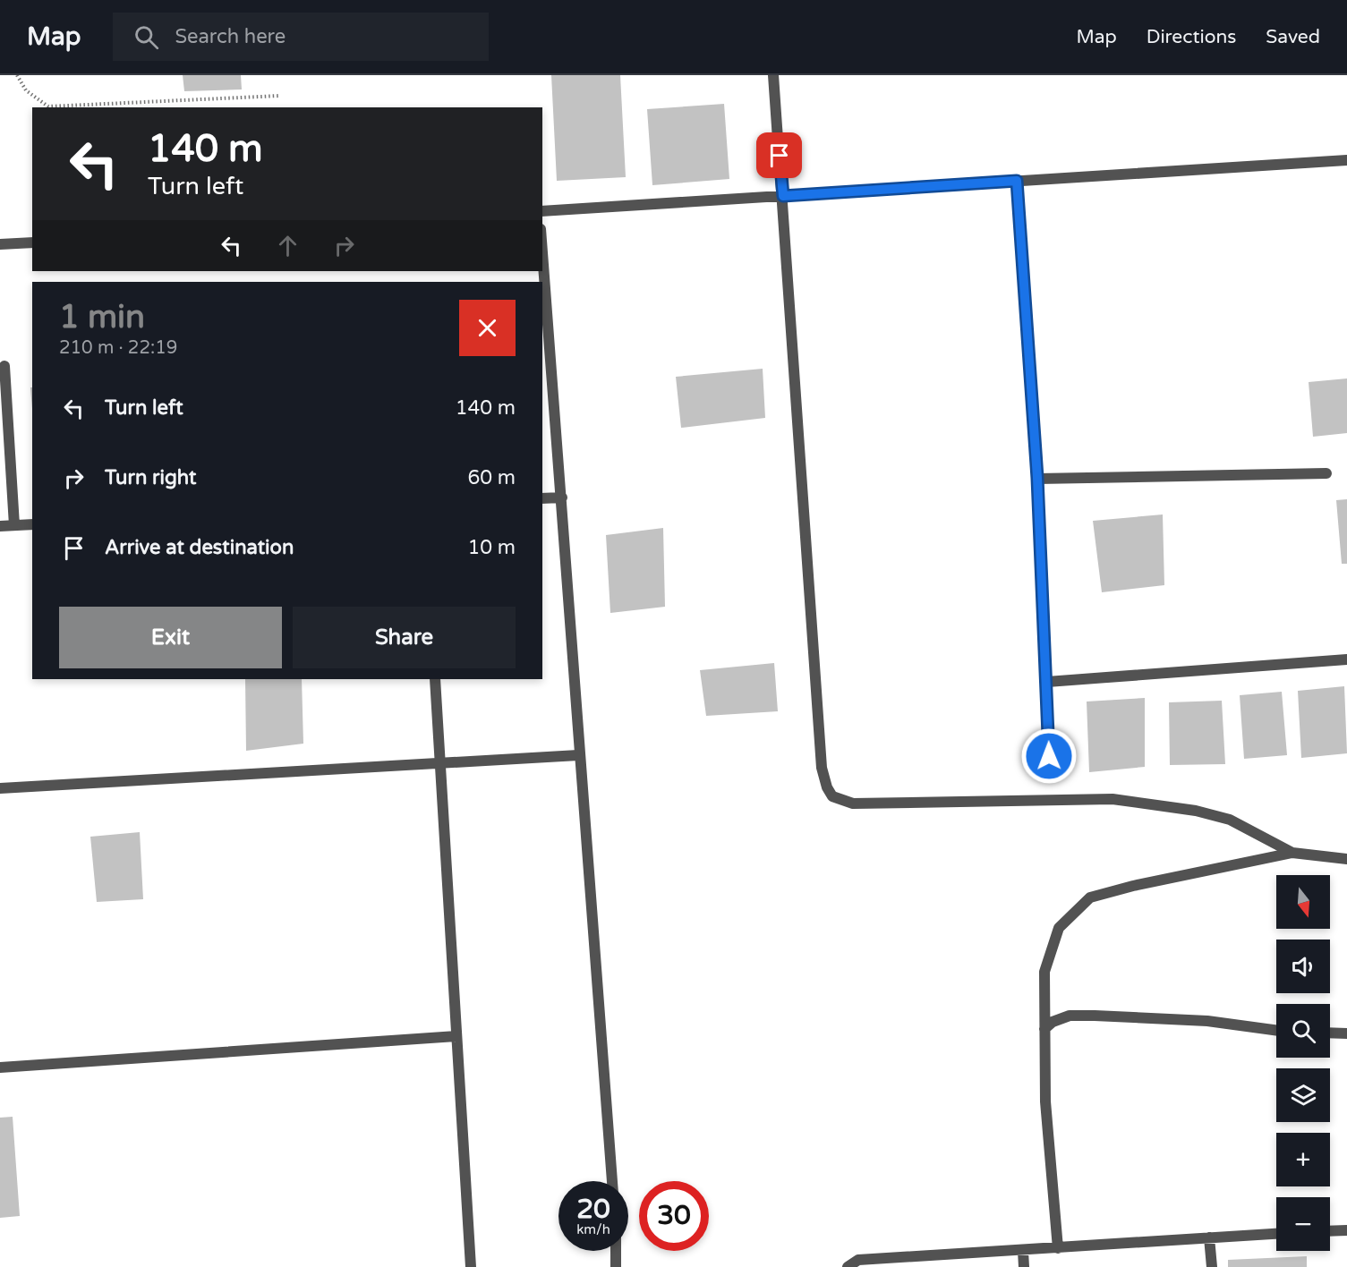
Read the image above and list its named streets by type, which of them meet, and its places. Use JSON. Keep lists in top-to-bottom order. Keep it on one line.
{"north":"bottom","page":{"header":"Map","search":"Search here","nav":["Map","Directions","Saved"],"turn":["140 m","Turn left"],"heading":["1 min","210 m · 22:19"],"list":[{"name":"Turn left","value":"140 m"},{"name":"Turn right","value":"60 m"},{"name":"Arrive at destination","value":"10 m"}],"buttons":["Exit","Share"],"map_buttons":["+","−"],"speed":"20 km/h","limit":"30"}}
